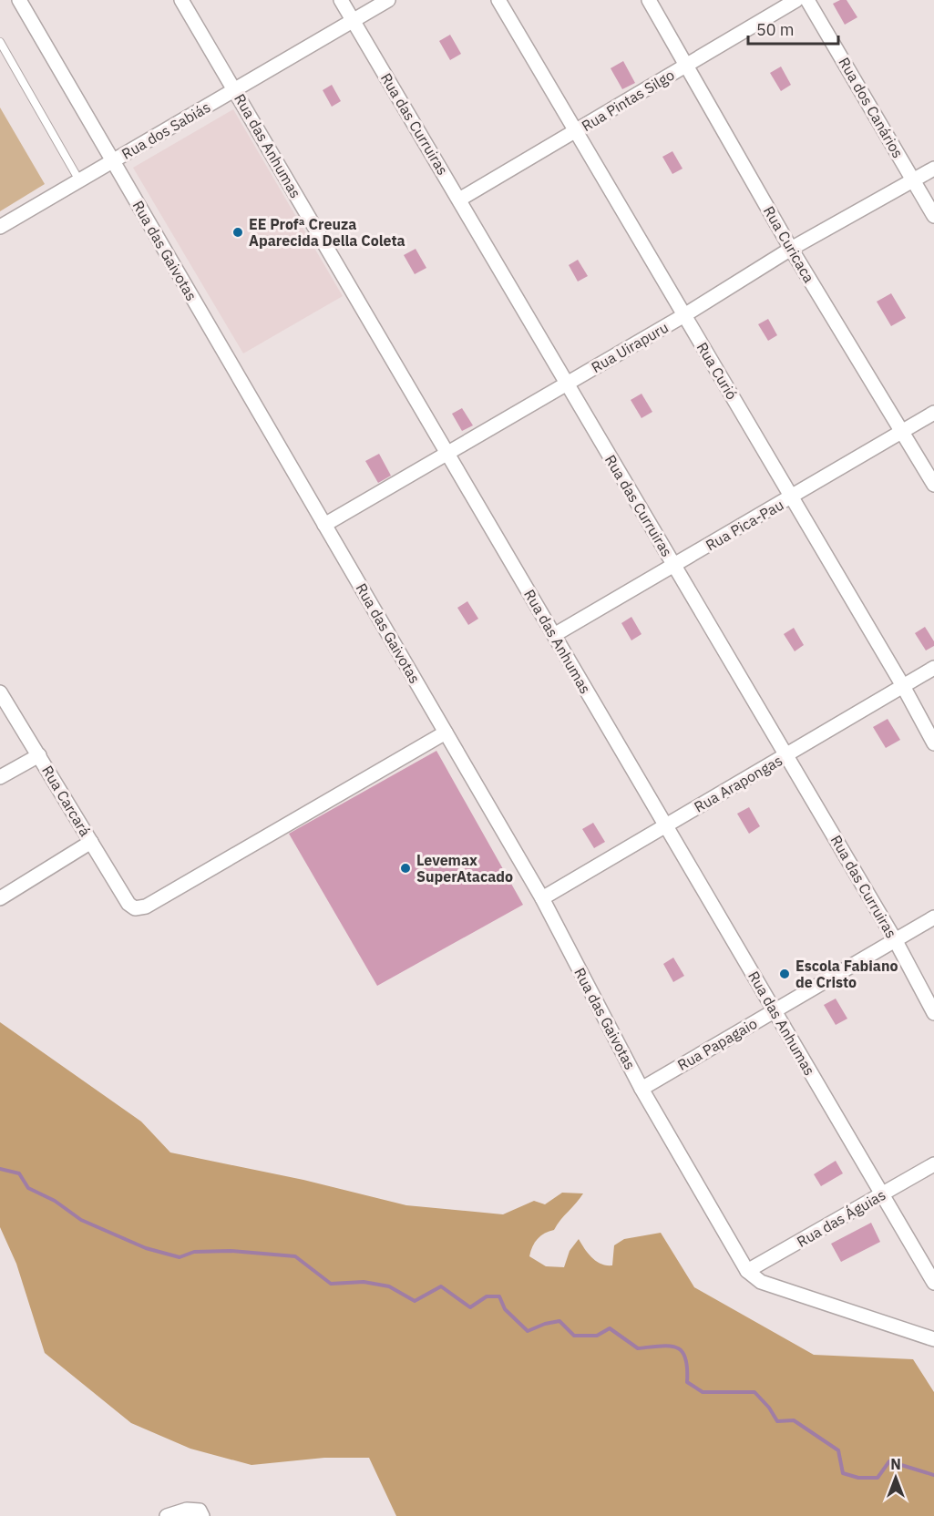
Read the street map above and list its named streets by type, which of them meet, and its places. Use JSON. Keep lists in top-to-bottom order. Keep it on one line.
{"streets":{"street":["Rua Pintas Silgo","Rua dos Canários","Rua das Curruiras","Rua dos Sabiás","Rua das Anhumas","Rua Curicaca","Rua das Gaivotas","Rua Uirapuru","Rua Curió","Rua Pica-Pau","Rua Arapongas","Rua Carcará","Rua Papagaio","Rua das Águias"]},"crossings":[["Rua Pintas Silgo","Rua das Curruiras"],["Rua Pintas Silgo","Rua Curicaca"],["Rua Pintas Silgo","Rua Curió"],["Rua dos Canários","Rua Uirapuru"],["Rua das Curruiras","Rua dos Sabiás"],["Rua das Curruiras","Rua Uirapuru"],["Rua das Curruiras","Rua Pica-Pau"],["Rua das Curruiras","Rua Arapongas"],["Rua das Curruiras","Rua Papagaio"],["Rua dos Sabiás","Rua das Anhumas"],["Rua dos Sabiás","Rua das Gaivotas"],["Rua das Anhumas","Rua Uirapuru"],["Rua das Anhumas","Rua Pica-Pau"],["Rua das Anhumas","Rua Arapongas"],["Rua das Anhumas","Rua Papagaio"],["Rua das Anhumas","Rua das Águias"],["Rua Curicaca","Rua Uirapuru"],["Rua Curicaca","Rua Pica-Pau"],["Rua das Gaivotas","Rua Uirapuru"],["Rua das Gaivotas","Rua Arapongas"],["Rua das Gaivotas","Rua Carcará"],["Rua das Gaivotas","Rua Papagaio"],["Rua das Gaivotas","Rua das Águias"],["Rua Uirapuru","Rua Curió"],["Rua Curió","Rua Pica-Pau"],["Rua Curió","Rua Arapongas"]],"places":["EE Profª Creuza Aparecida Della Coleta","Levemax SuperAtacado","Escola Fabiano de Cristo"],"scale_bar":"50 m","north":"top"}
